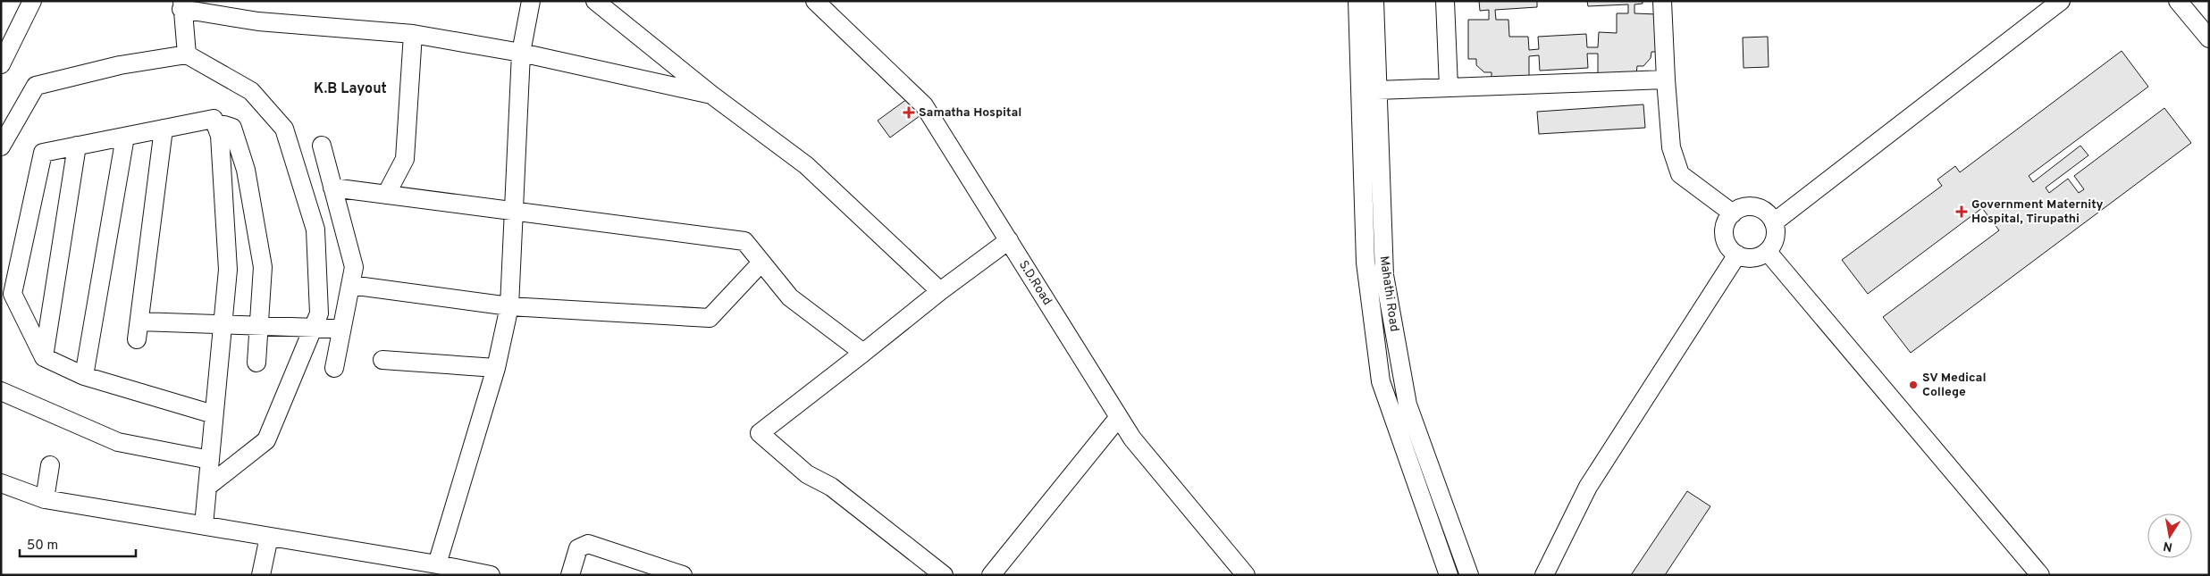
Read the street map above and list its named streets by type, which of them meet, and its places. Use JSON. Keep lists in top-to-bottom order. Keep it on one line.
{"streets":{"street":["S.D.Road","Mahathi Road"]},"districts":["K.B Layout"],"places":{"health":["Samatha Hospital","Government Maternity Hospital, Tirupathi"],"other":["SV Medical College"]},"scale_bar":"50 m","north":"bottom"}
